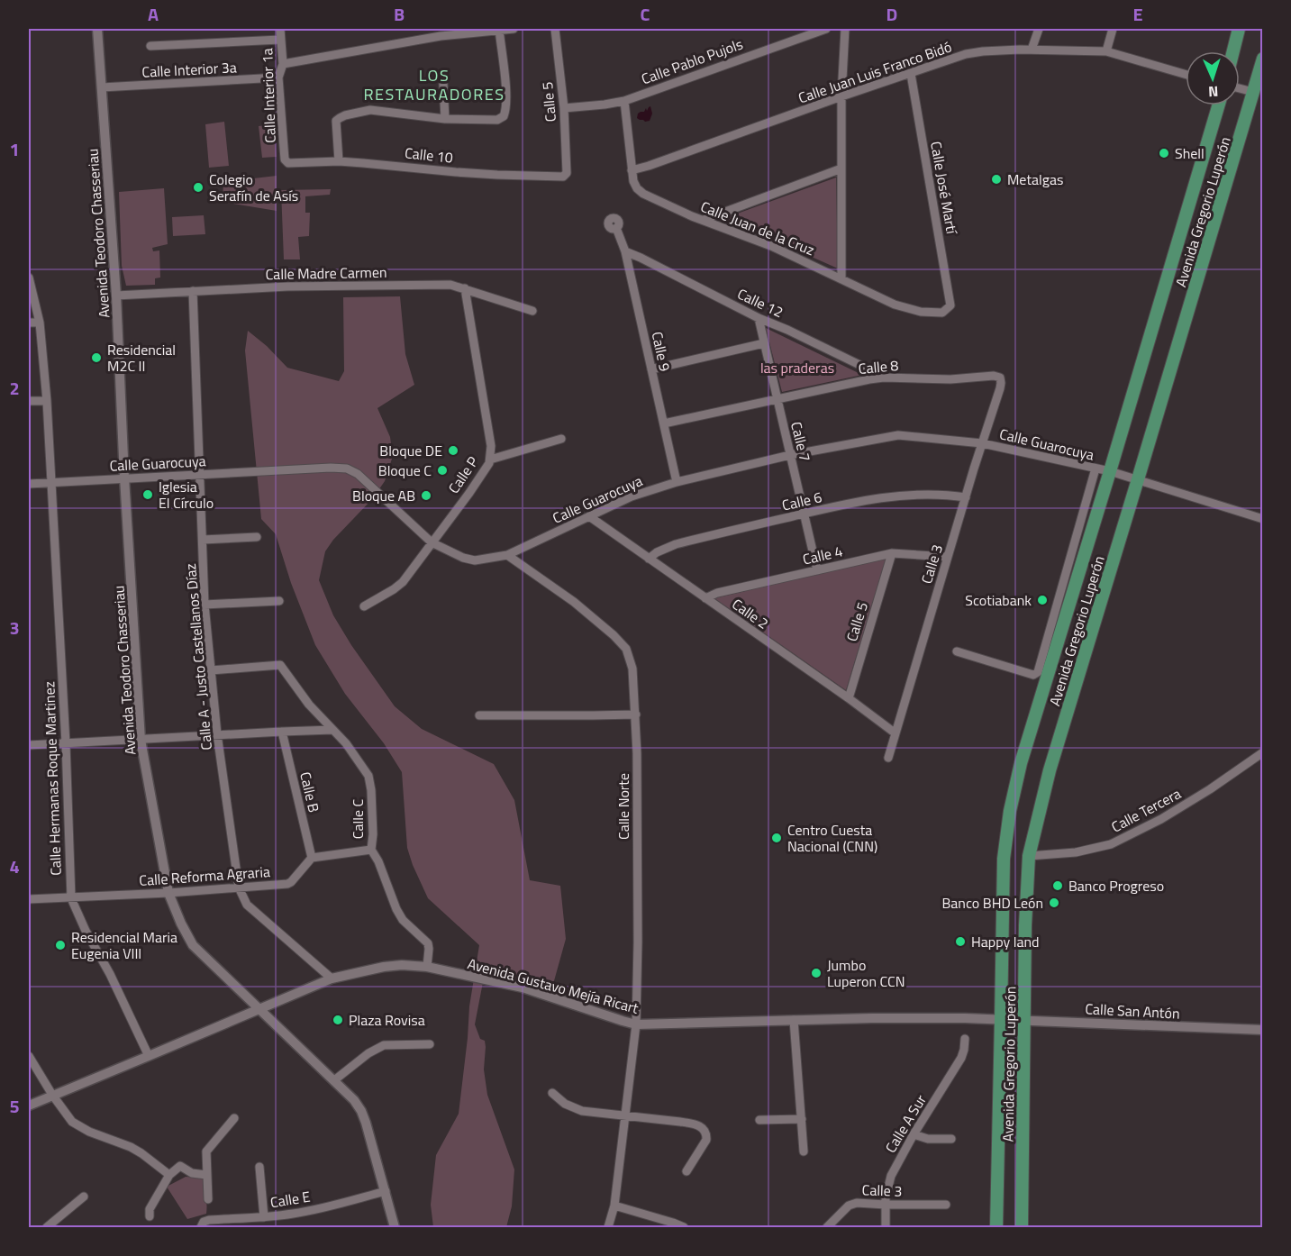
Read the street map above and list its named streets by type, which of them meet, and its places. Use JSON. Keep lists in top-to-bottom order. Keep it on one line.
{"streets":{"main road":["Avenida Gregorio Luperón"],"street":["Calle Pablo Pujols","Calle Interior 3a","Calle Juan Luis Franco Bidó","Calle Interior 1a","Calle 5","Calle 10","Calle José Martí","Calle Juan de la Cruz","Avenida Teodoro Chasseriau","Calle Madre Carmen","Calle 12","Calle 9","Calle 8","Calle 7","Calle Guarocuya","Calle P","Calle 6","Calle 4","Calle 3","Calle 2","Calle A - Justo Castellanos Díaz","Calle Hermanas Roque Martinez","Calle B","Calle Norte","Calle Tercera","Calle C","Calle Reforma Agraria","Avenida Gustavo Mejía Ricart","Calle San Antón","Calle A Sur","Calle E"]},"crossings":[["Calle Pablo Pujols","Calle 5"],["Calle Pablo Pujols","Calle Juan de la Cruz"],["Calle Interior 3a","Calle Interior 1a"],["Calle Interior 3a","Avenida Teodoro Chasseriau"],["Calle Juan Luis Franco Bidó","Calle José Martí"],["Calle Juan Luis Franco Bidó","Calle Juan de la Cruz"],["Calle Interior 1a","Calle 10"],["Calle 5","Calle 10"],["Calle 5","Calle 4"],["Calle 5","Calle 2"],["Calle José Martí","Calle Juan de la Cruz"],["Avenida Gregorio Luperón","Calle Guarocuya"],["Avenida Gregorio Luperón","Calle Tercera"],["Avenida Gregorio Luperón","Avenida Gustavo Mejía Ricart"],["Avenida Gregorio Luperón","Calle San Antón"],["Avenida Teodoro Chasseriau","Calle Madre Carmen"],["Avenida Teodoro Chasseriau","Calle Guarocuya"],["Avenida Teodoro Chasseriau","Calle Reforma Agraria"],["Avenida Teodoro Chasseriau","Avenida Gustavo Mejía Ricart"],["Avenida Teodoro Chasseriau","Calle E"],["Calle Madre Carmen","Calle P"],["Calle Madre Carmen","Calle A - Justo Castellanos Díaz"],["Calle 12","Calle 9"],["Calle 12","Calle 8"],["Calle 12","Calle 7"],["Calle 9","Calle 8"],["Calle 9","Calle Guarocuya"],["Calle 8","Calle 7"],["Calle 8","Calle 3"],["Calle 7","Calle Guarocuya"],["Calle 7","Calle 6"],["Calle 7","Calle 4"],["Calle Guarocuya","Calle P"],["Calle Guarocuya","Calle 3"],["Calle Guarocuya","Calle 2"],["Calle Guarocuya","Calle A - Justo Castellanos Díaz"],["Calle Guarocuya","Calle Hermanas Roque Martinez"],["Calle Guarocuya","Calle Norte"],["Calle 6","Calle 3"],["Calle 6","Calle 2"],["Calle 4","Calle 3"],["Calle 4","Calle 2"],["Calle 3","Calle 2"],["Calle 3","Calle A Sur"],["Calle A - Justo Castellanos Díaz","Calle C"],["Calle A - Justo Castellanos Díaz","Calle Reforma Agraria"],["Calle A - Justo Castellanos Díaz","Avenida Gustavo Mejía Ricart"],["Calle Hermanas Roque Martinez","Calle Reforma Agraria"],["Calle Hermanas Roque Martinez","Avenida Gustavo Mejía Ricart"],["Calle B","Calle Reforma Agraria"],["Calle Norte","Avenida Gustavo Mejía Ricart"],["Calle C","Avenida Gustavo Mejía Ricart"],["Avenida Gustavo Mejía Ricart","Calle San Antón"]],"districts":["LOS RESTAURADORES"],"parks":["las praderas"],"places":["Shell","Metalgas","Colegio Serafín de Asís","Residencial M2C II","Bloque DE","Bloque C","Iglesia El Círculo","Bloque AB","Scotiabank","Centro Cuesta Nacional (CNN)","Banco Progreso","Banco BHD León","Happy land","Residencial Maria Eugenia VIII","Jumbo Luperon CCN","Plaza Rovisa"],"north":"bottom","grid":{"columns":["A","B","C","D","E"],"rows":["1","2","3","4","5"]}}
